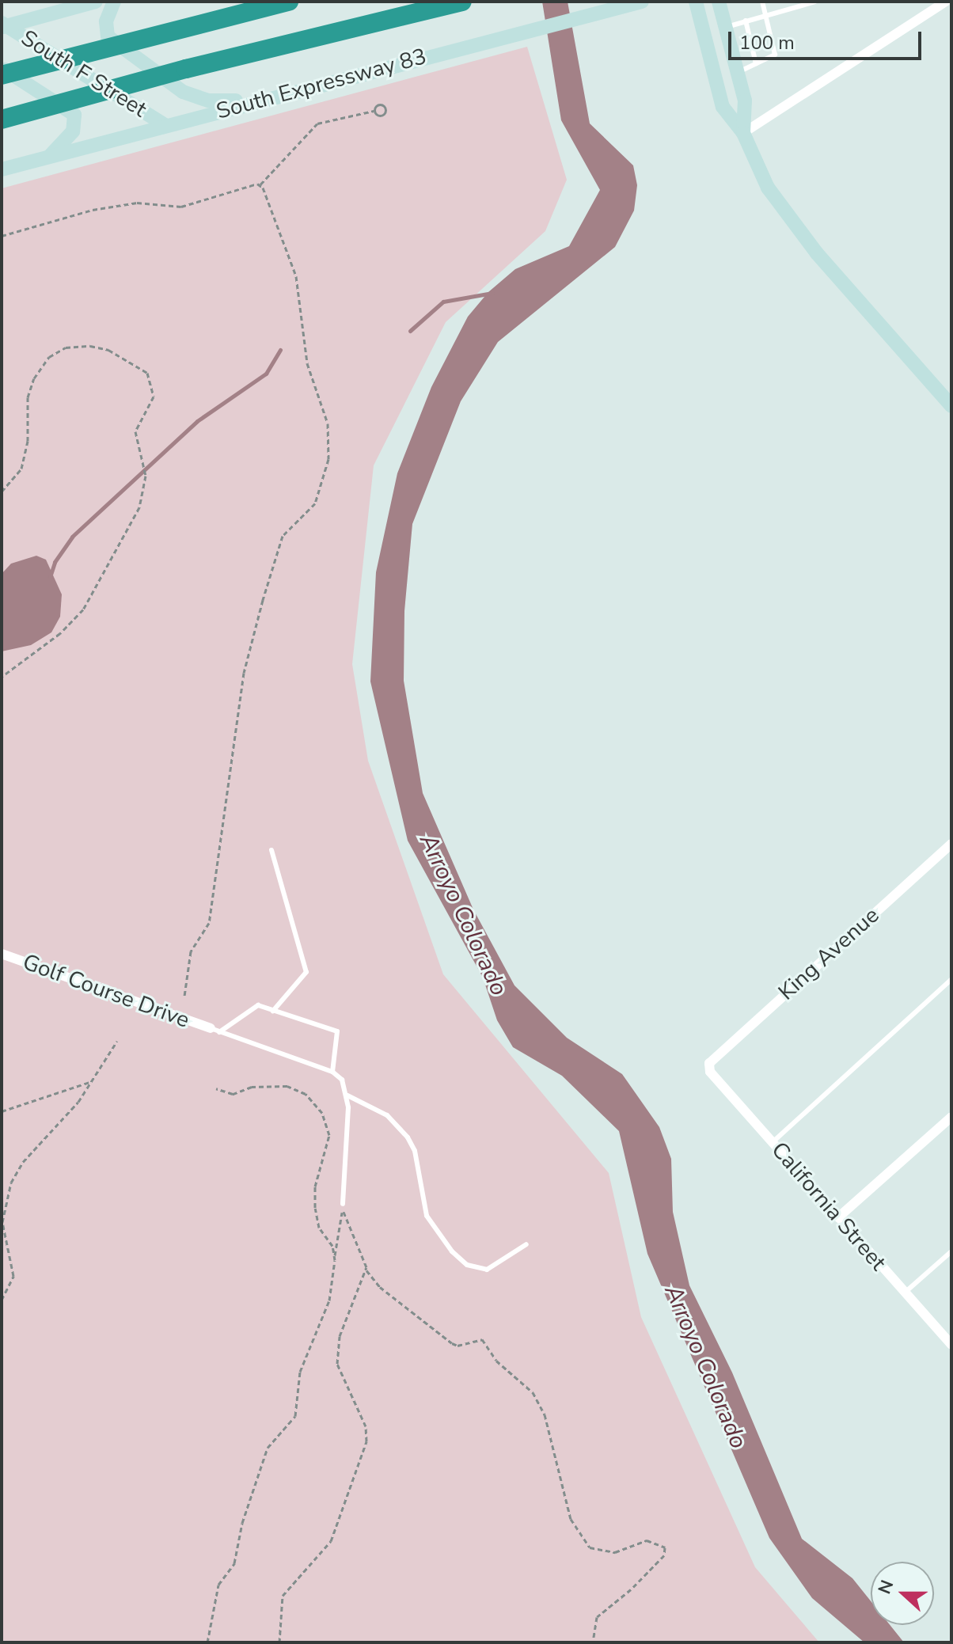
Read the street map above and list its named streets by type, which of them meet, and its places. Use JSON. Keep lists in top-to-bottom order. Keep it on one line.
{"streets":{"main road":["South F Street","South Expressway 83"],"street":["King Avenue","Golf Course Drive","California Street"]},"crossings":[["South F Street","South Expressway 83"],["King Avenue","California Street"]],"water":["Arroyo Colorado"],"scale_bar":"100 m","north":"left"}
